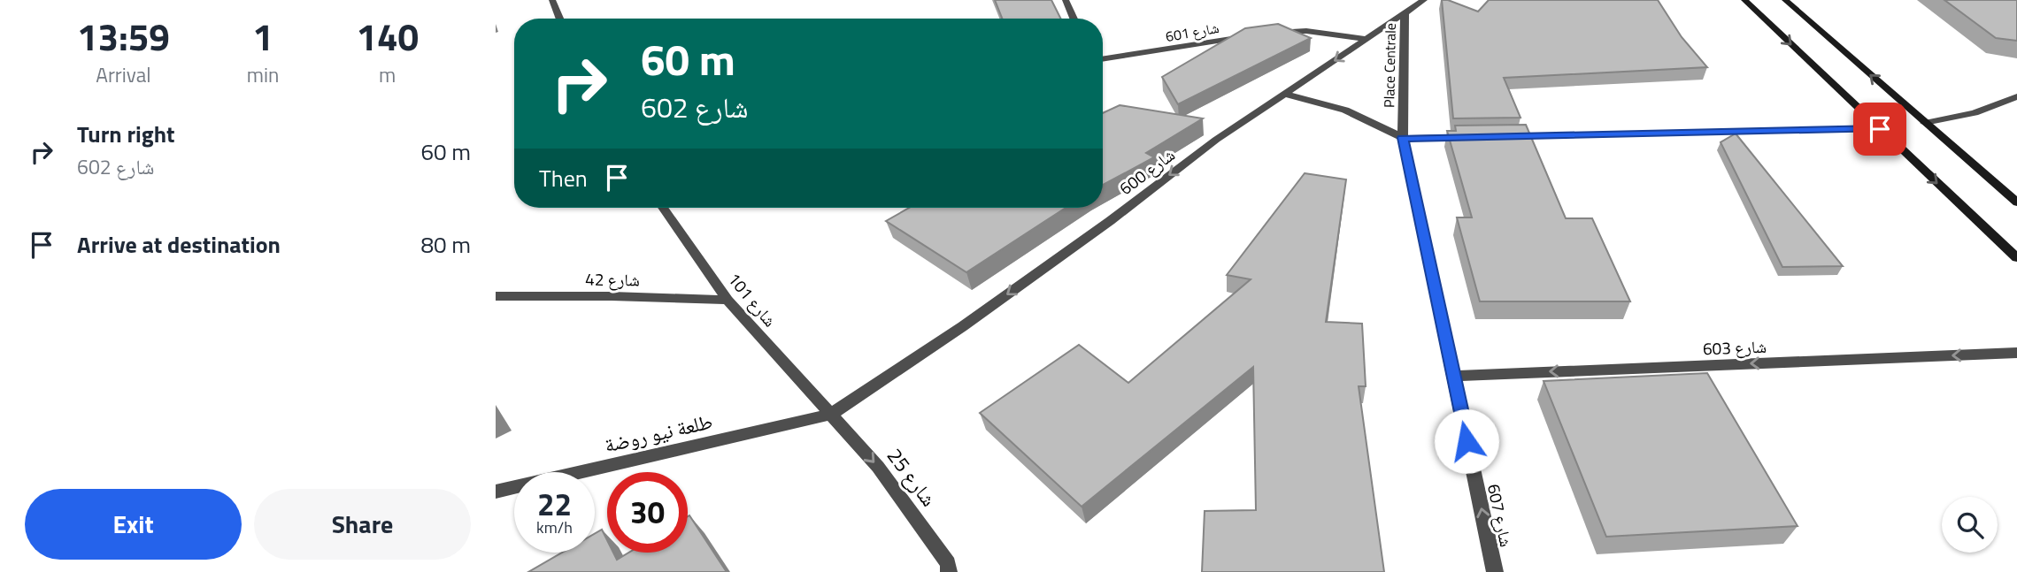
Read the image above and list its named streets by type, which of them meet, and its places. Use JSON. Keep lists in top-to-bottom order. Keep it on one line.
{"streets":{"street":["شارع 601","Place Centrale","شارع 600","شارع 42","شارع 101","شارع 603","طلعة نيو روضة","شارع 25","شارع 607"]},"crossings":[["Place Centrale","شارع 600"],["Place Centrale","شارع 607"],["شارع 600","شارع 101"],["شارع 600","طلعة نيو روضة"],["شارع 600","شارع 25"],["شارع 42","شارع 101"],["شارع 101","طلعة نيو روضة"],["شارع 101","شارع 25"],["شارع 603","شارع 607"],["طلعة نيو روضة","شارع 25"]],"one_way":["شارع 600","شارع 603","شارع 25","شارع 607"],"page":{"eta":["13:59","Arrival","1","min","140","m"],"turn":["60 m","شارع 602"],"list":[{"name":"Turn right","note":"شارع 602","value":"60 m"},{"name":"Arrive at destination","value":"80 m"}],"then":"Then","speed":"22 km/h","limit":"30","buttons":["Exit","Share"]}}
